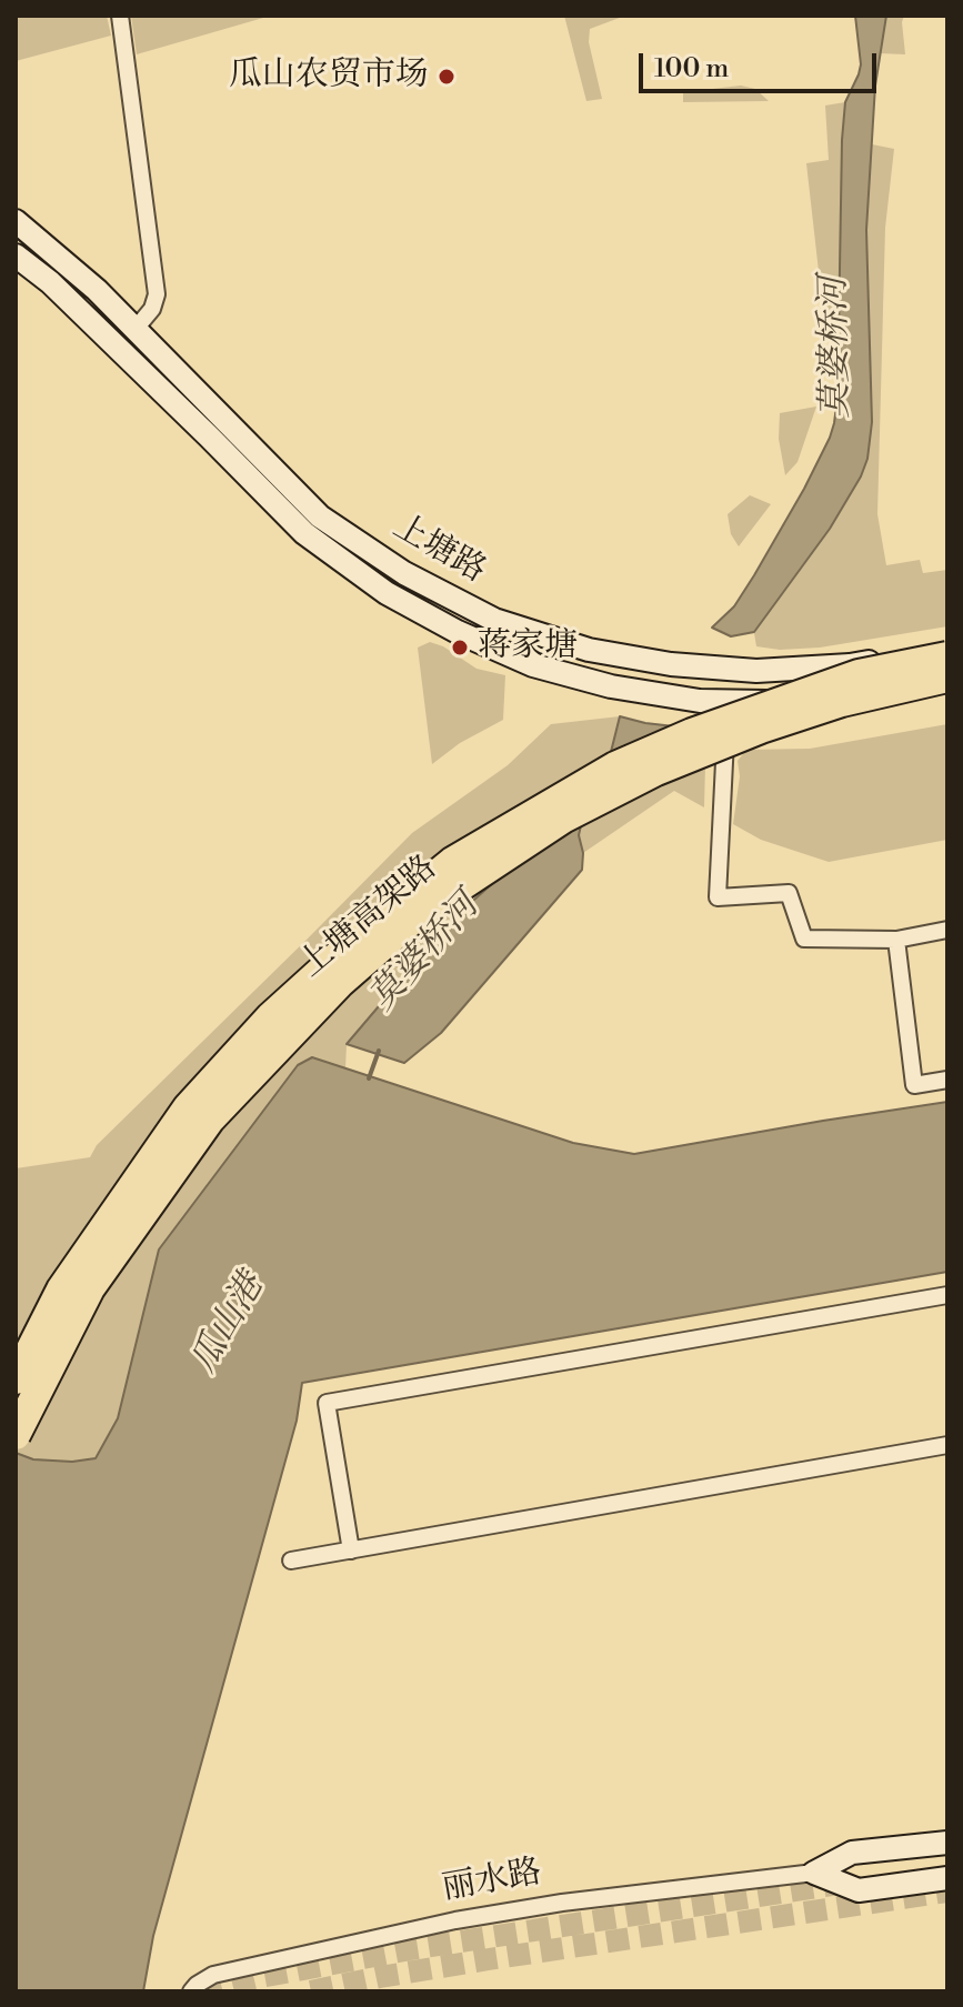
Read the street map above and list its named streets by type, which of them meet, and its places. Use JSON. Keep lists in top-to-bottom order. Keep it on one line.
{"streets":{"highway":["上塘高架路"],"main road":["上塘路","丽水路"]},"crossings":[["上塘路","上塘高架路"]],"water":["莫婆桥河","瓜山港"],"places":["瓜山农贸市场","蒋家塘"],"scale_bar":"100 m"}
